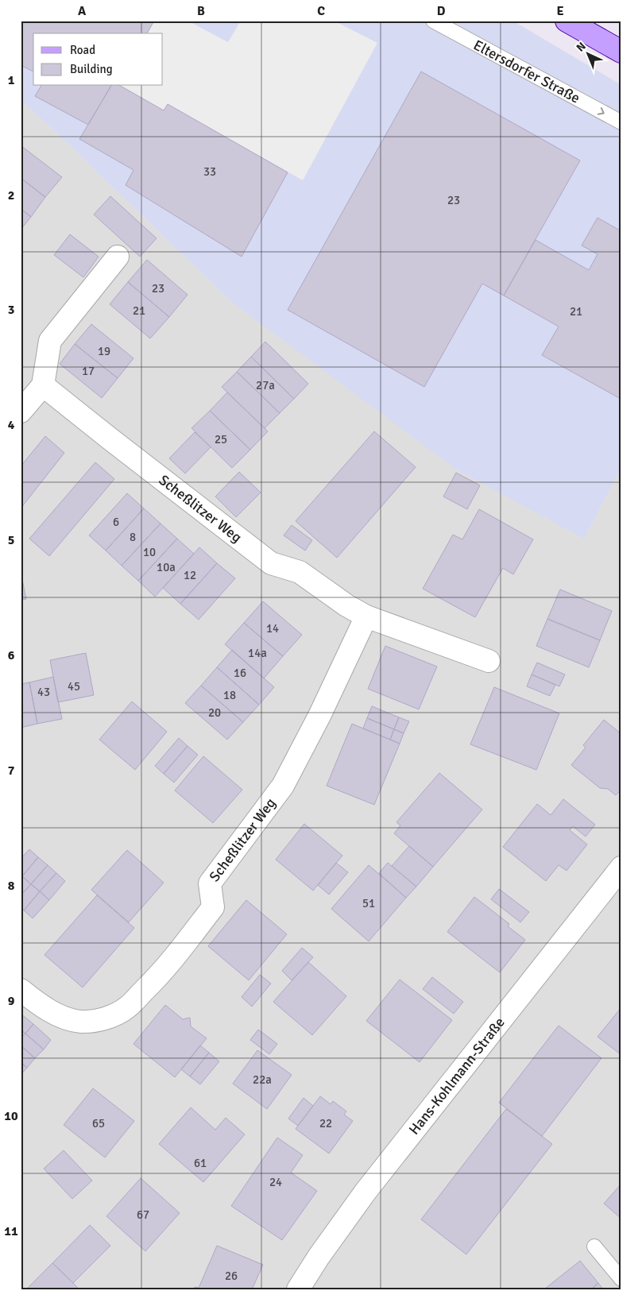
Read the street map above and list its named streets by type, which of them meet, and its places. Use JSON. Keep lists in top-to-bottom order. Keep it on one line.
{"streets":{"street":["Scheßlitzer Weg","Hans-Kohlmann-Straße"],"lane":["Eltersdorfer Straße"]},"one_way":["Eltersdorfer Straße"],"house_numbers":["33","23","23","21","21","19","17","27a","25","6","8","10","10a","12","14","14a","16","45","43","18","20","51","22a","65","22","61","24","67","26"],"legend":["Road","Building"],"north":"top left","grid":{"columns":["A","B","C","D","E"],"rows":["1","2","3","4","5","6","7","8","9","10","11"]}}
